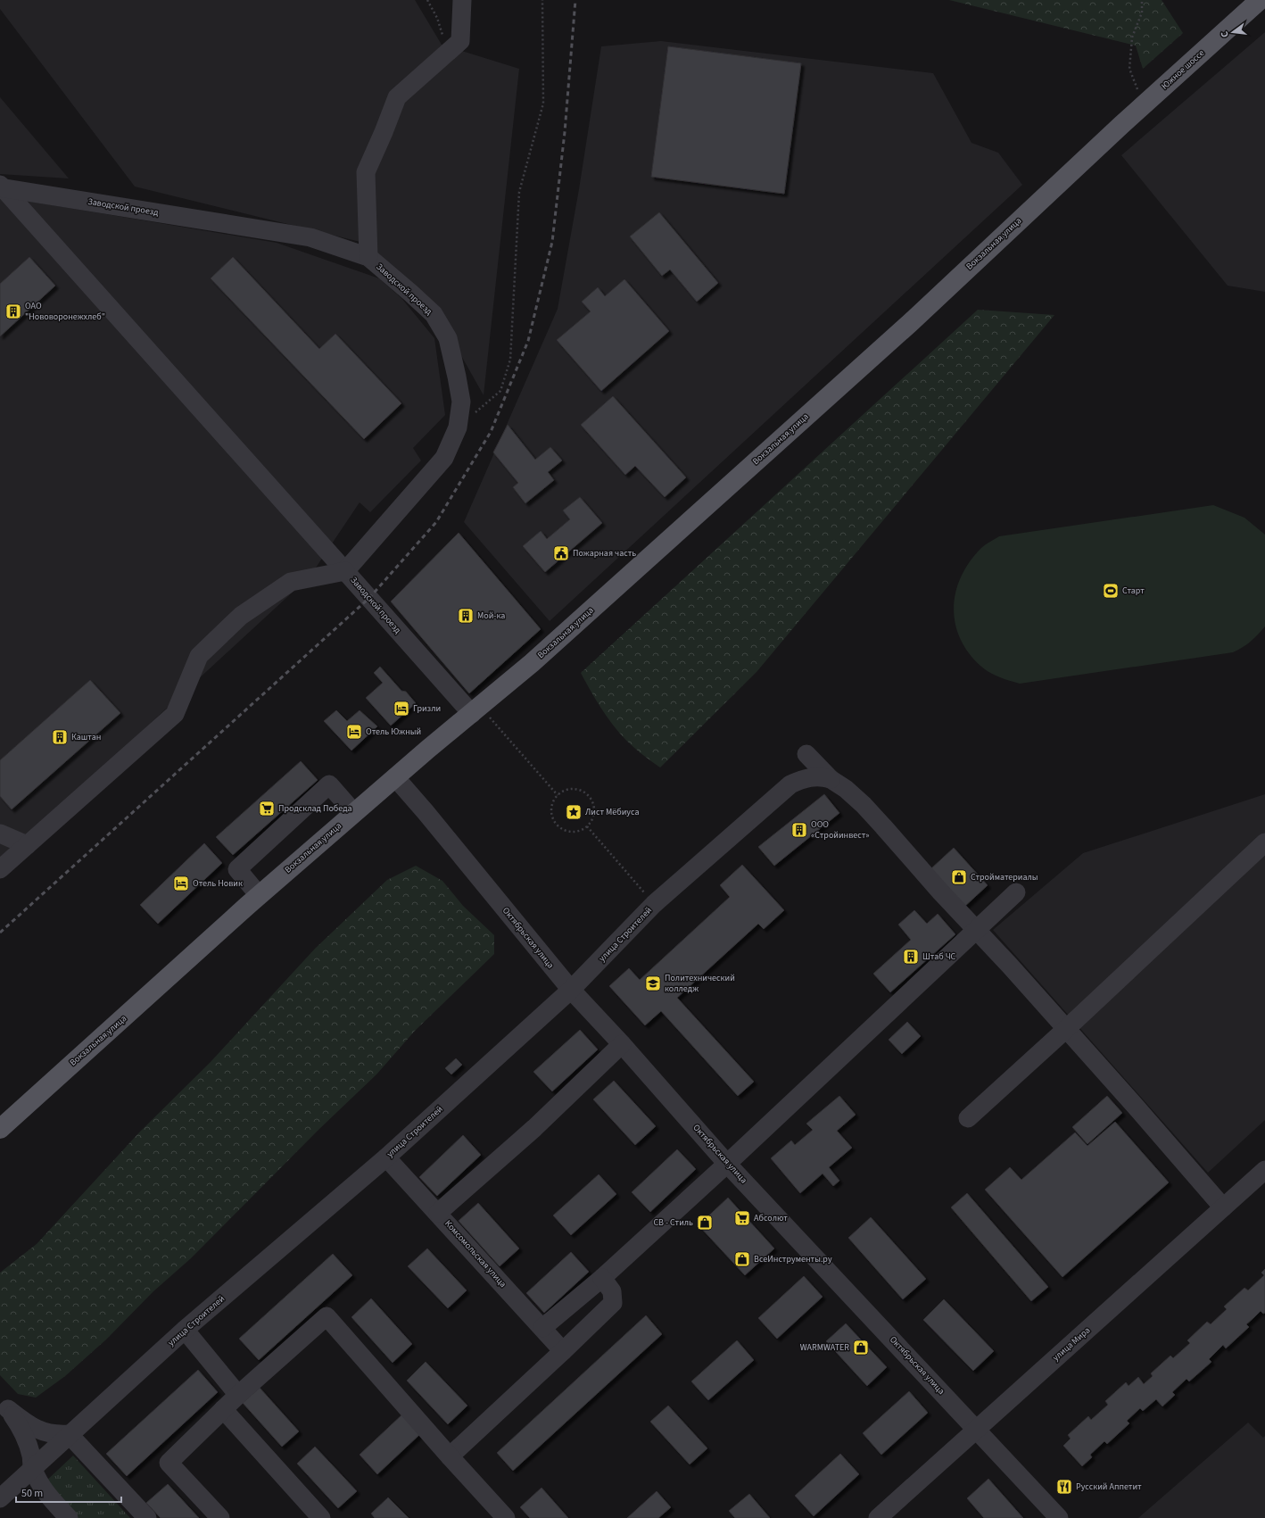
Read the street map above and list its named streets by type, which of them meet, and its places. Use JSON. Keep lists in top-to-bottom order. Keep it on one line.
{"streets":{"main road":["Южное шоссе","Вокзальная улица"],"street":["Заводской проезд","улица Строителей","Октябрьская улица","Комсомольская улица","улица Мира"]},"crossings":[["Южное шоссе","Вокзальная улица"],["Заводской проезд","Вокзальная улица"],["Вокзальная улица","Октябрьская улица"],["улица Строителей","Октябрьская улица"],["улица Строителей","Комсомольская улица"],["Октябрьская улица","улица Мира"]],"places":{"building":["ОАО \"Нововоронежхлеб\"","Мой-ка","Каштан","ООО «Стройинвест»","Штаб ЧС"],"public building":["Пожарная часть"],"sports":["Старт"],"hotel":["Гризли","Отель Южный","Отель Новик"],"supermarket":["Продсклад Победа","Абсолют"],"place":["Лист Мёбиуса"],"shop":["Стройматериалы","СВ - Стиль","ВсеИнструменты.ру","WARMWATER"],"school or university":["Политехнический колледж"],"restaurant":["Русский Аппетит"]},"scale_bar":"50 m","north":"left"}
